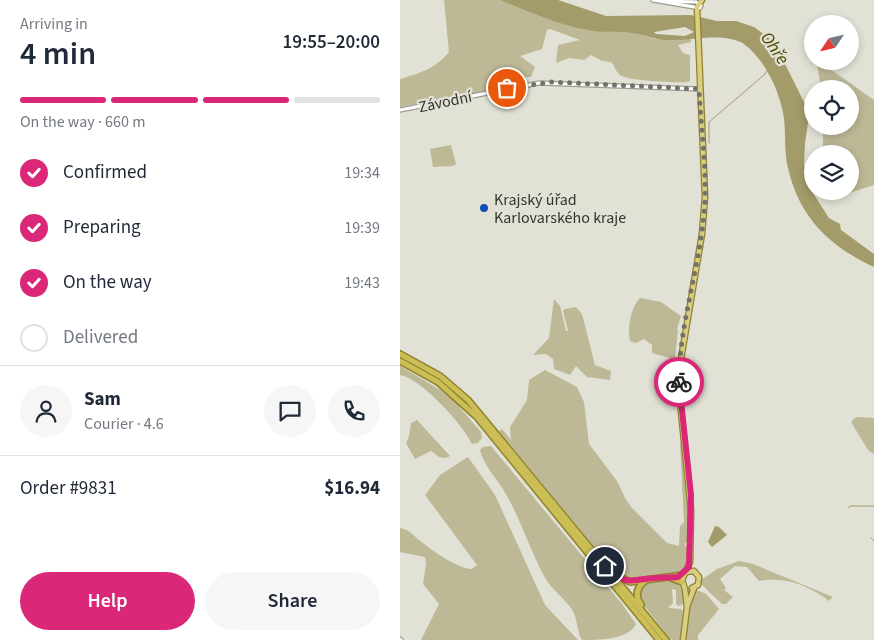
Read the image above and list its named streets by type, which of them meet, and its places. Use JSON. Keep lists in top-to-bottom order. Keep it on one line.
{"streets":{"street":["Závodní"]},"water":["Ohře"],"places":["Krajský úřad Karlovarského kraje"],"north":"bottom left","page":{"heading":["4 min","Arriving in","19:55–20:00"],"panel":["Sam","Courier · 4.6","Order #9831","$16.94"],"bar":"On the way · 660 m","list":[["Confirmed","19:34"],["Preparing","19:39"],["On the way","19:43"],"Delivered"],"buttons":["Help","Share"]}}
